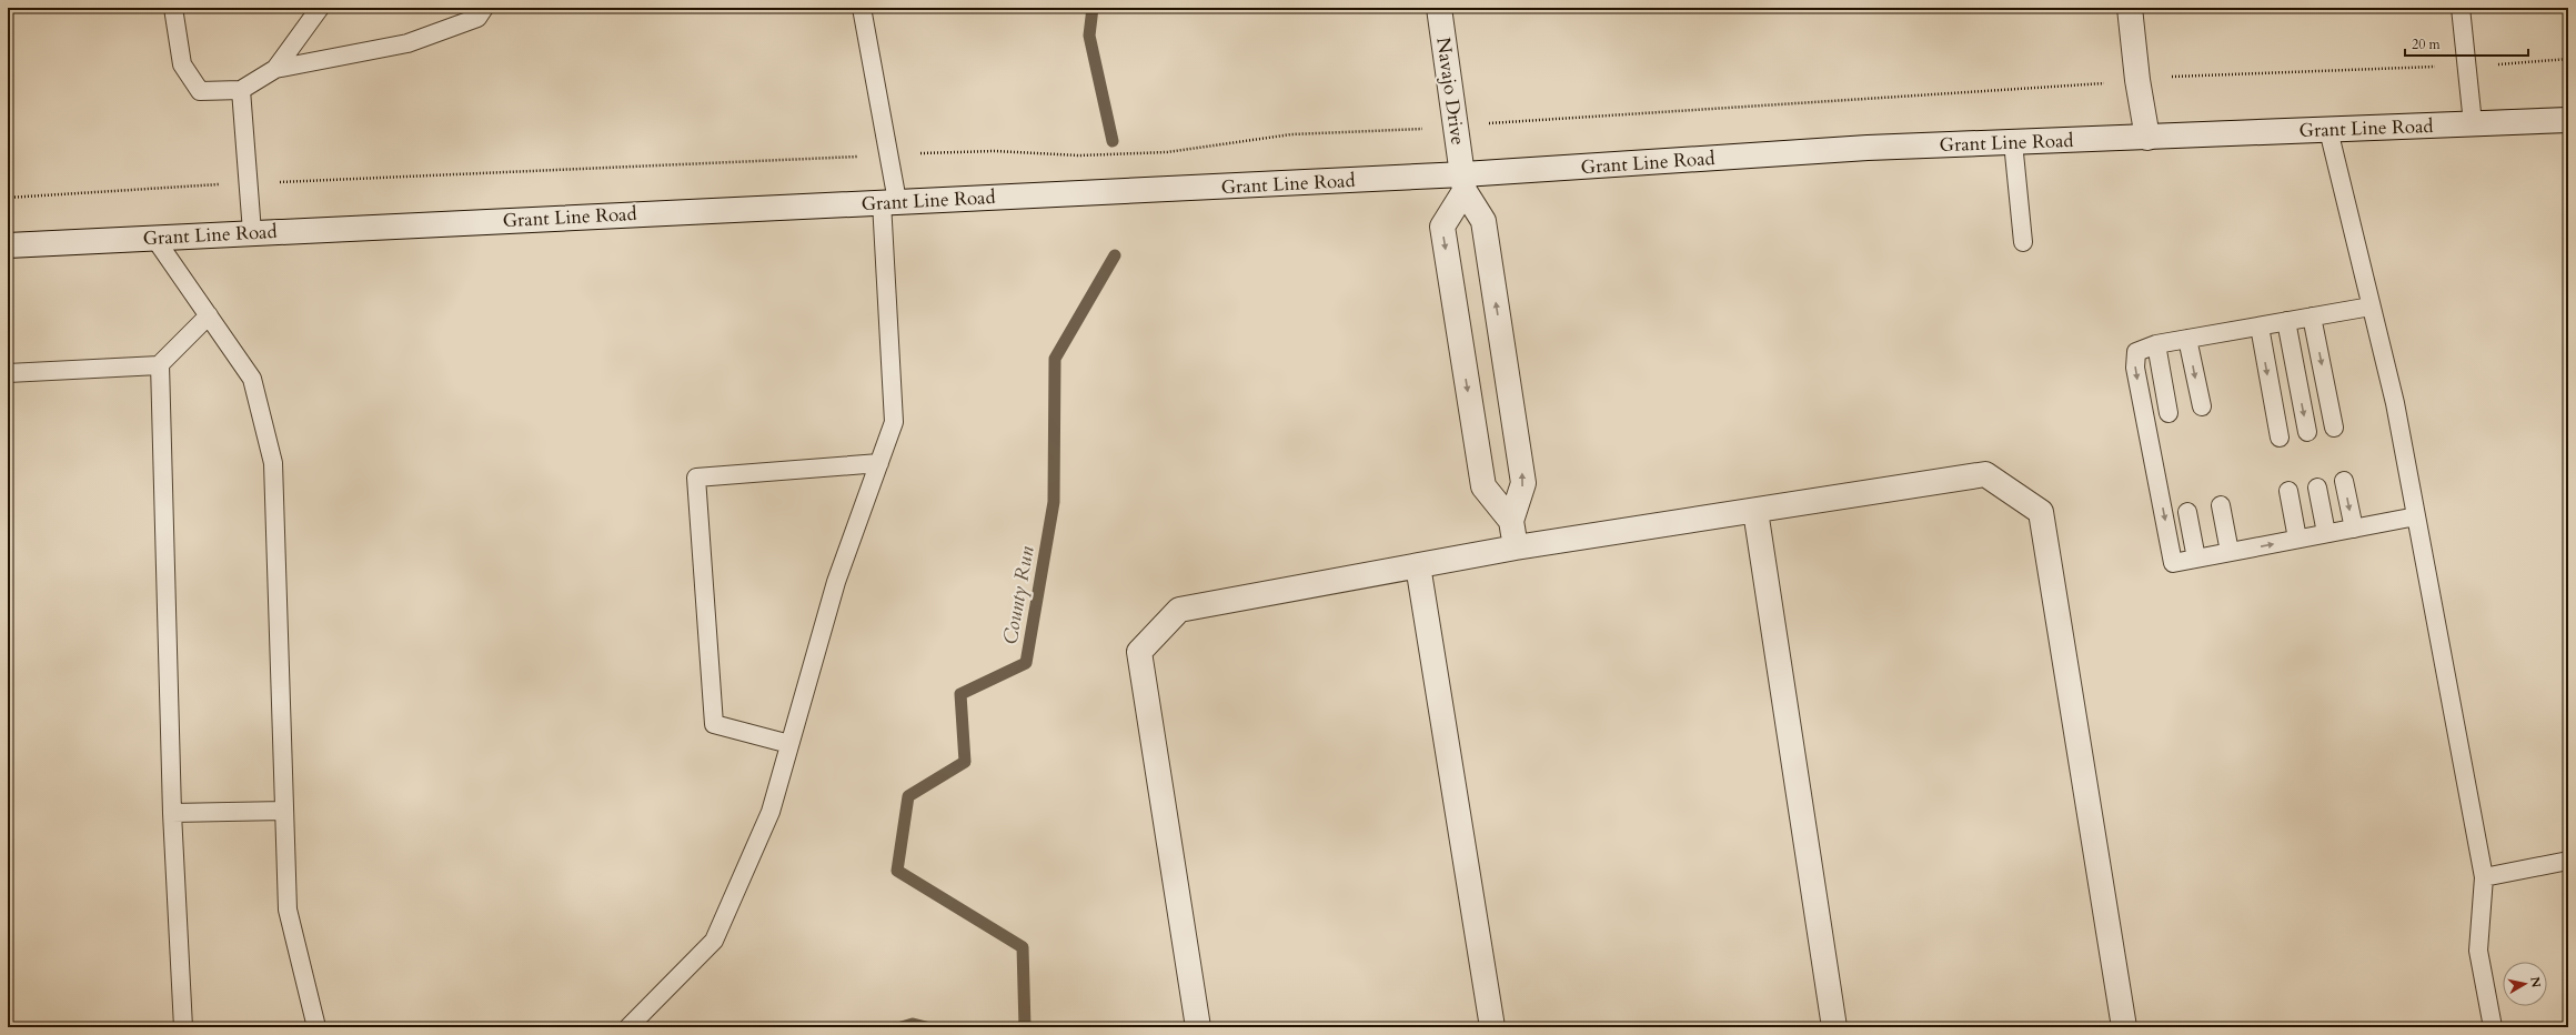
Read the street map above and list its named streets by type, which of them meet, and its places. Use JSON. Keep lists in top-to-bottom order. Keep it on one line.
{"streets":{"street":["Navajo Drive","Grant Line Road"]},"crossings":[["Navajo Drive","Grant Line Road"]],"water":["County Run"],"scale_bar":"20 m","north":"right"}
